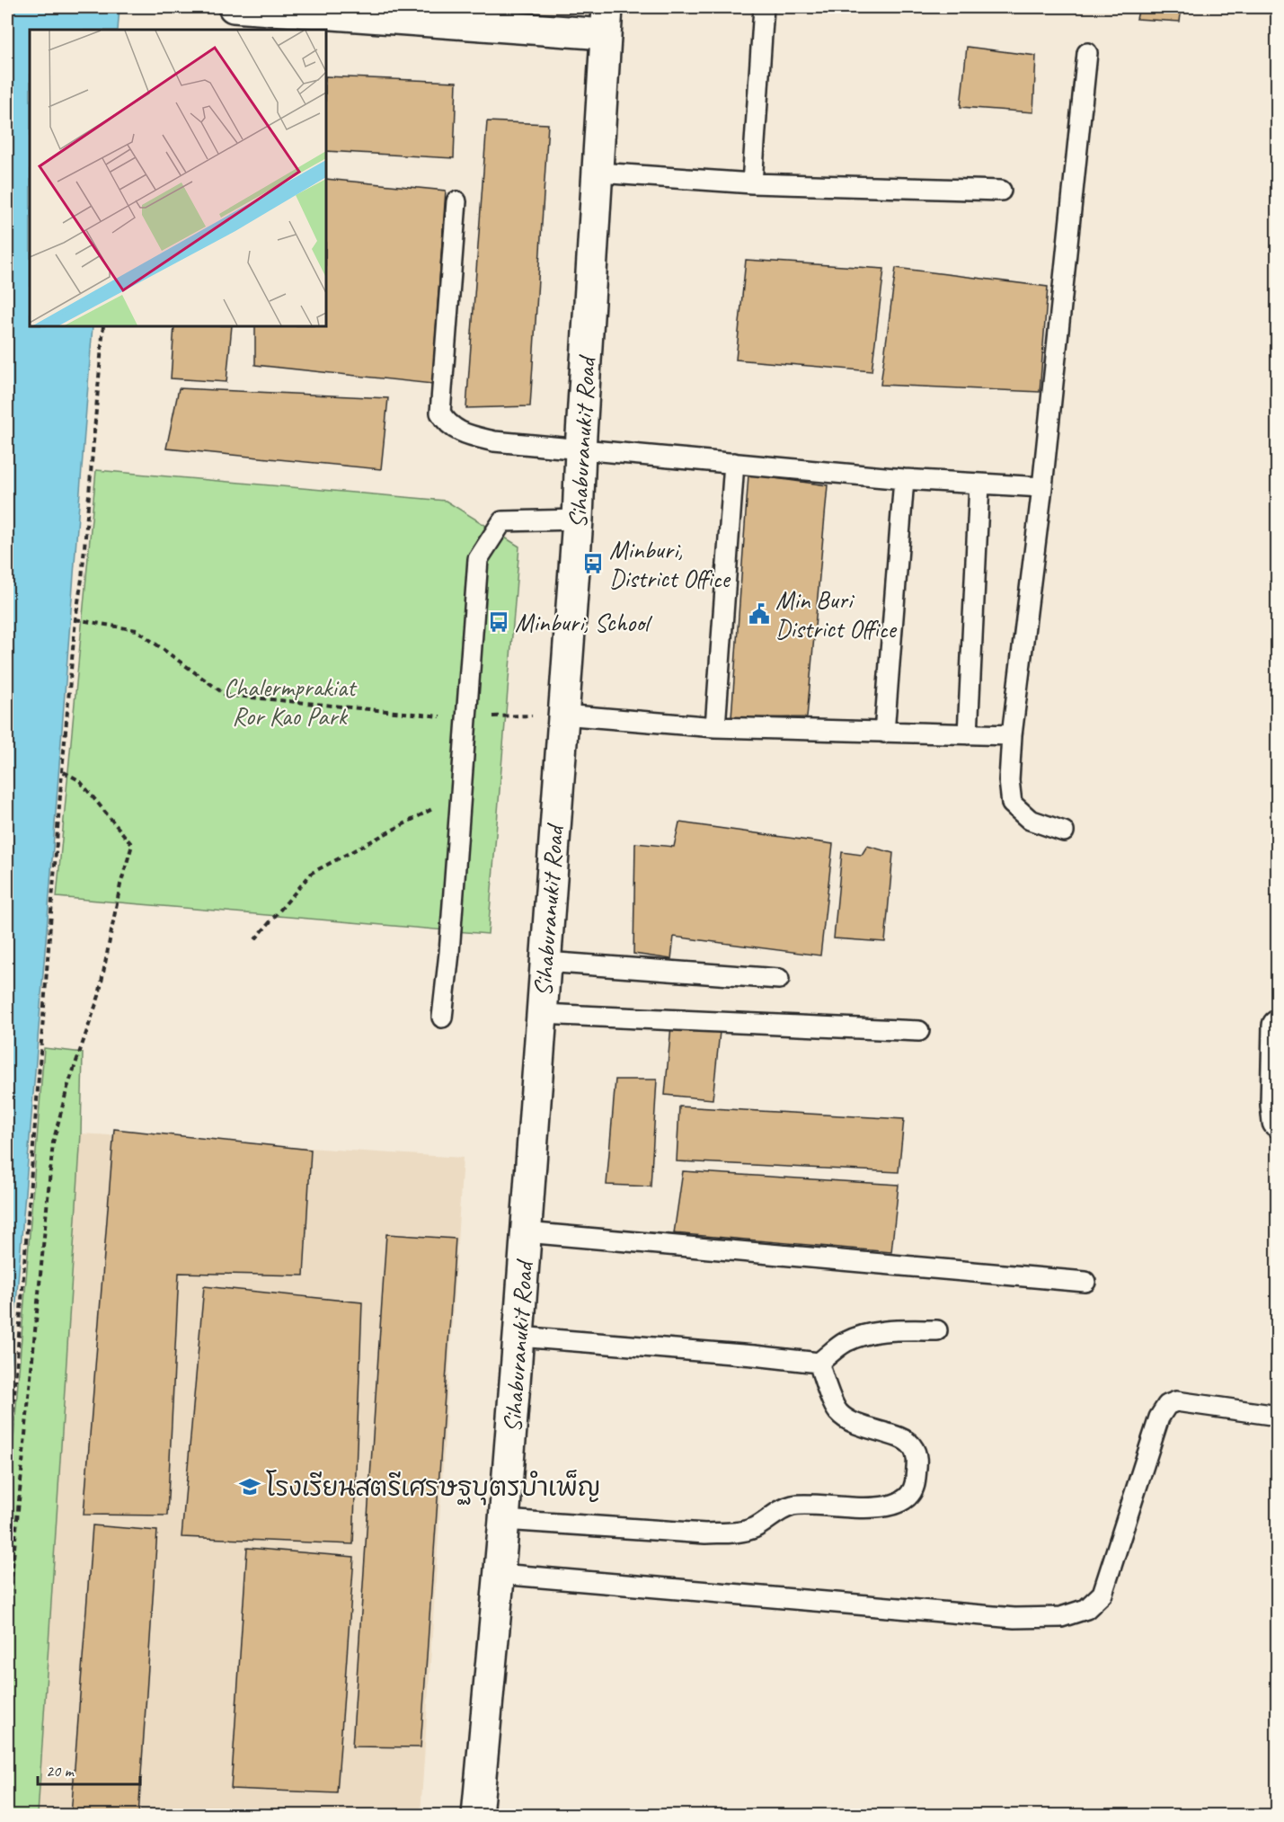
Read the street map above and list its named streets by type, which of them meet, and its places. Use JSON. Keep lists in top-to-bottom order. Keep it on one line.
{"streets":{"main road":["Sihaburanukit Road"]},"parks":["Chalermprakiat Ror Kao Park"],"places":{"bus stop":["Minburi, District Office","Minburi, School"],"public building":["Min Buri District Office"],"school or university":["โรงเรียนสตรีเศรษฐบุตรบำเพ็ญ"]},"scale_bar":"20 m"}
